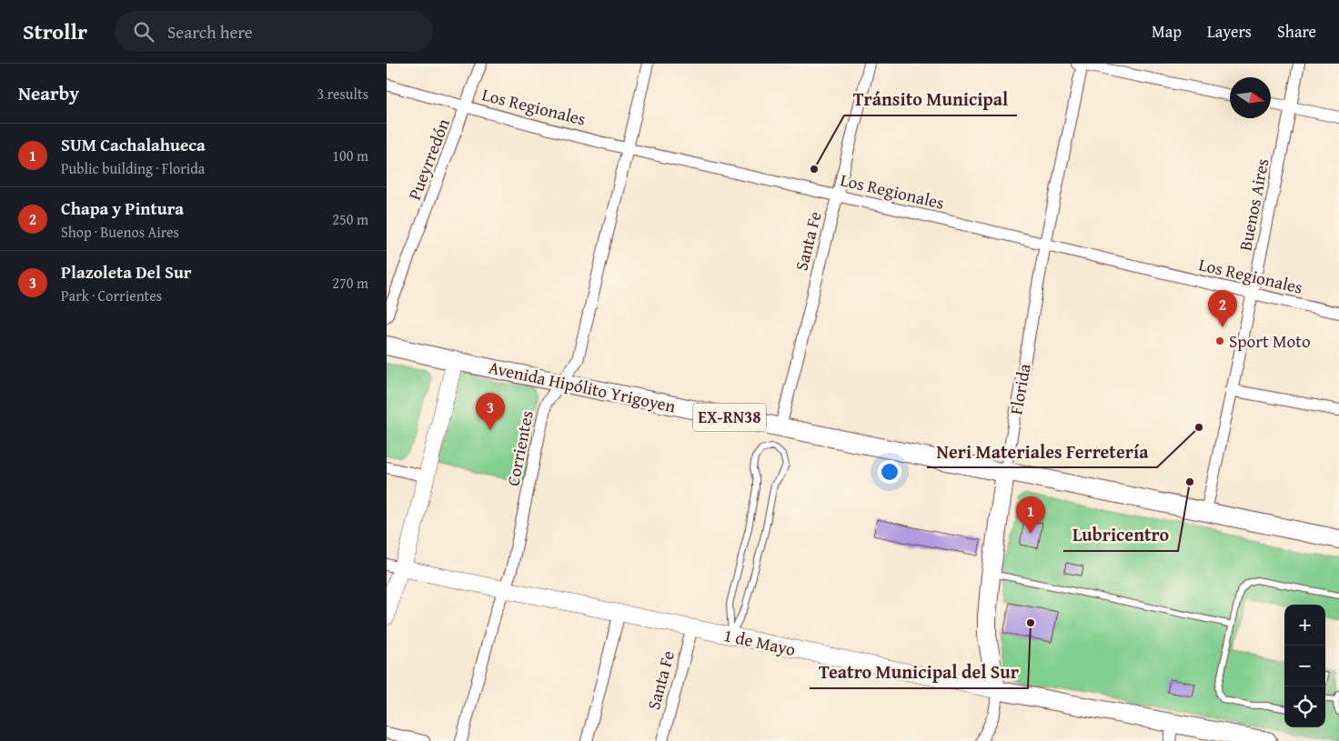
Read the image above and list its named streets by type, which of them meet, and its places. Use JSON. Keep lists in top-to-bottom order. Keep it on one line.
{"streets":{"main road":["Avenida Hipólito Yrigoyen","Florida","EX-RN38","1 de Mayo"],"street":["Los Regionales","Pueyrredón","Buenos Aires","Santa Fe","Corrientes"]},"crossings":[["Los Regionales","Pueyrredón"],["Los Regionales","Buenos Aires"],["Los Regionales","Santa Fe"],["Los Regionales","Florida"],["Los Regionales","Corrientes"],["Buenos Aires","Avenida Hipólito Yrigoyen"],["Santa Fe","Avenida Hipólito Yrigoyen"],["Santa Fe","1 de Mayo"],["Avenida Hipólito Yrigoyen","Florida"],["Avenida Hipólito Yrigoyen","Corrientes"],["Florida","1 de Mayo"],["Corrientes","1 de Mayo"]],"places":["Tránsito Municipal","Sport Moto","Neri Materiales Ferretería","Lubricentro","Teatro Municipal del Sur"],"north":"right","page":{"header":"Strollr","search":"Search here","nav":["Map","Layers","Share"],"heading":["Nearby","3 results"],"list":[{"mark":"1","name":"SUM Cachalahueca","note":"Public building · Florida","value":"100 m"},{"mark":"2","name":"Chapa y Pintura","note":"Shop · Buenos Aires","value":"250 m"},{"mark":"3","name":"Plazoleta Del Sur","note":"Park · Corrientes","value":"270 m"}],"pins":["2","3","1"],"map_buttons":["+","−"]}}
